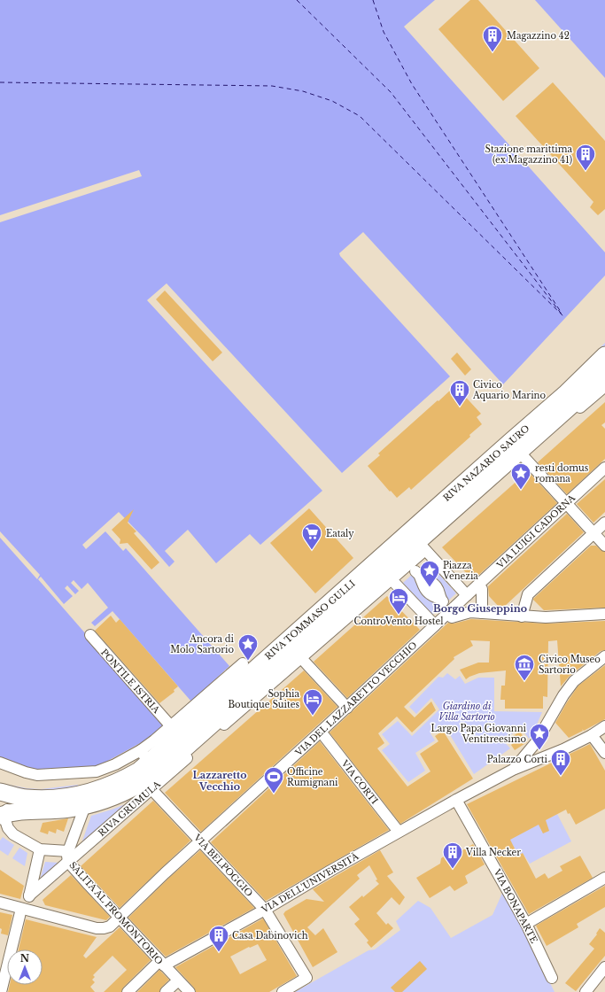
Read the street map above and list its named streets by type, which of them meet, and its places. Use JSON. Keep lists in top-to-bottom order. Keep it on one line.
{"streets":{"main road":["RIVA NAZARIO SAURO","RIVA TOMMASO GULLI","RIVA GRUMULA"],"street":["VIA LUIGI CADORNA","PONTILE ISTRIA","VIA DEL LAZZARETTO VECCHIO","VIA CORTI","VIA BELPOGGIO","VIA DELL'UNIVERSITÀ","VIA BONAPARTE","SALITA AL PROMONTORIO"]},"crossings":[["RIVA NAZARIO SAURO","RIVA TOMMASO GULLI"],["RIVA TOMMASO GULLI","RIVA GRUMULA"],["VIA DEL LAZZARETTO VECCHIO","VIA CORTI"],["VIA DEL LAZZARETTO VECCHIO","VIA BELPOGGIO"],["VIA DEL LAZZARETTO VECCHIO","SALITA AL PROMONTORIO"],["VIA CORTI","VIA DELL'UNIVERSITÀ"],["RIVA GRUMULA","VIA BELPOGGIO"],["RIVA GRUMULA","SALITA AL PROMONTORIO"],["VIA BELPOGGIO","VIA DELL'UNIVERSITÀ"],["VIA DELL'UNIVERSITÀ","VIA BONAPARTE"],["VIA DELL'UNIVERSITÀ","SALITA AL PROMONTORIO"]],"districts":["Borgo Giuseppino","Lazzaretto Vecchio"],"parks":["Giardino di Villa Sartorio"],"places":{"building":["Magazzino 42","Stazione marittima (ex Magazzino 41)","Civico Aquario Marino","Palazzo Corti","Villa Necker","Casa Dabinovich"],"place":["resti domus romana","Piazza Venezia","Ancora di Molo Sartorio","Largo Papa Giovanni Ventitreesimo"],"supermarket":["Eataly"],"hotel":["ControVento Hostel","Sophia Boutique Suites"],"museum":["Civico Museo Sartorio"],"sports":["Officine Rumignani"]},"north":"top"}
